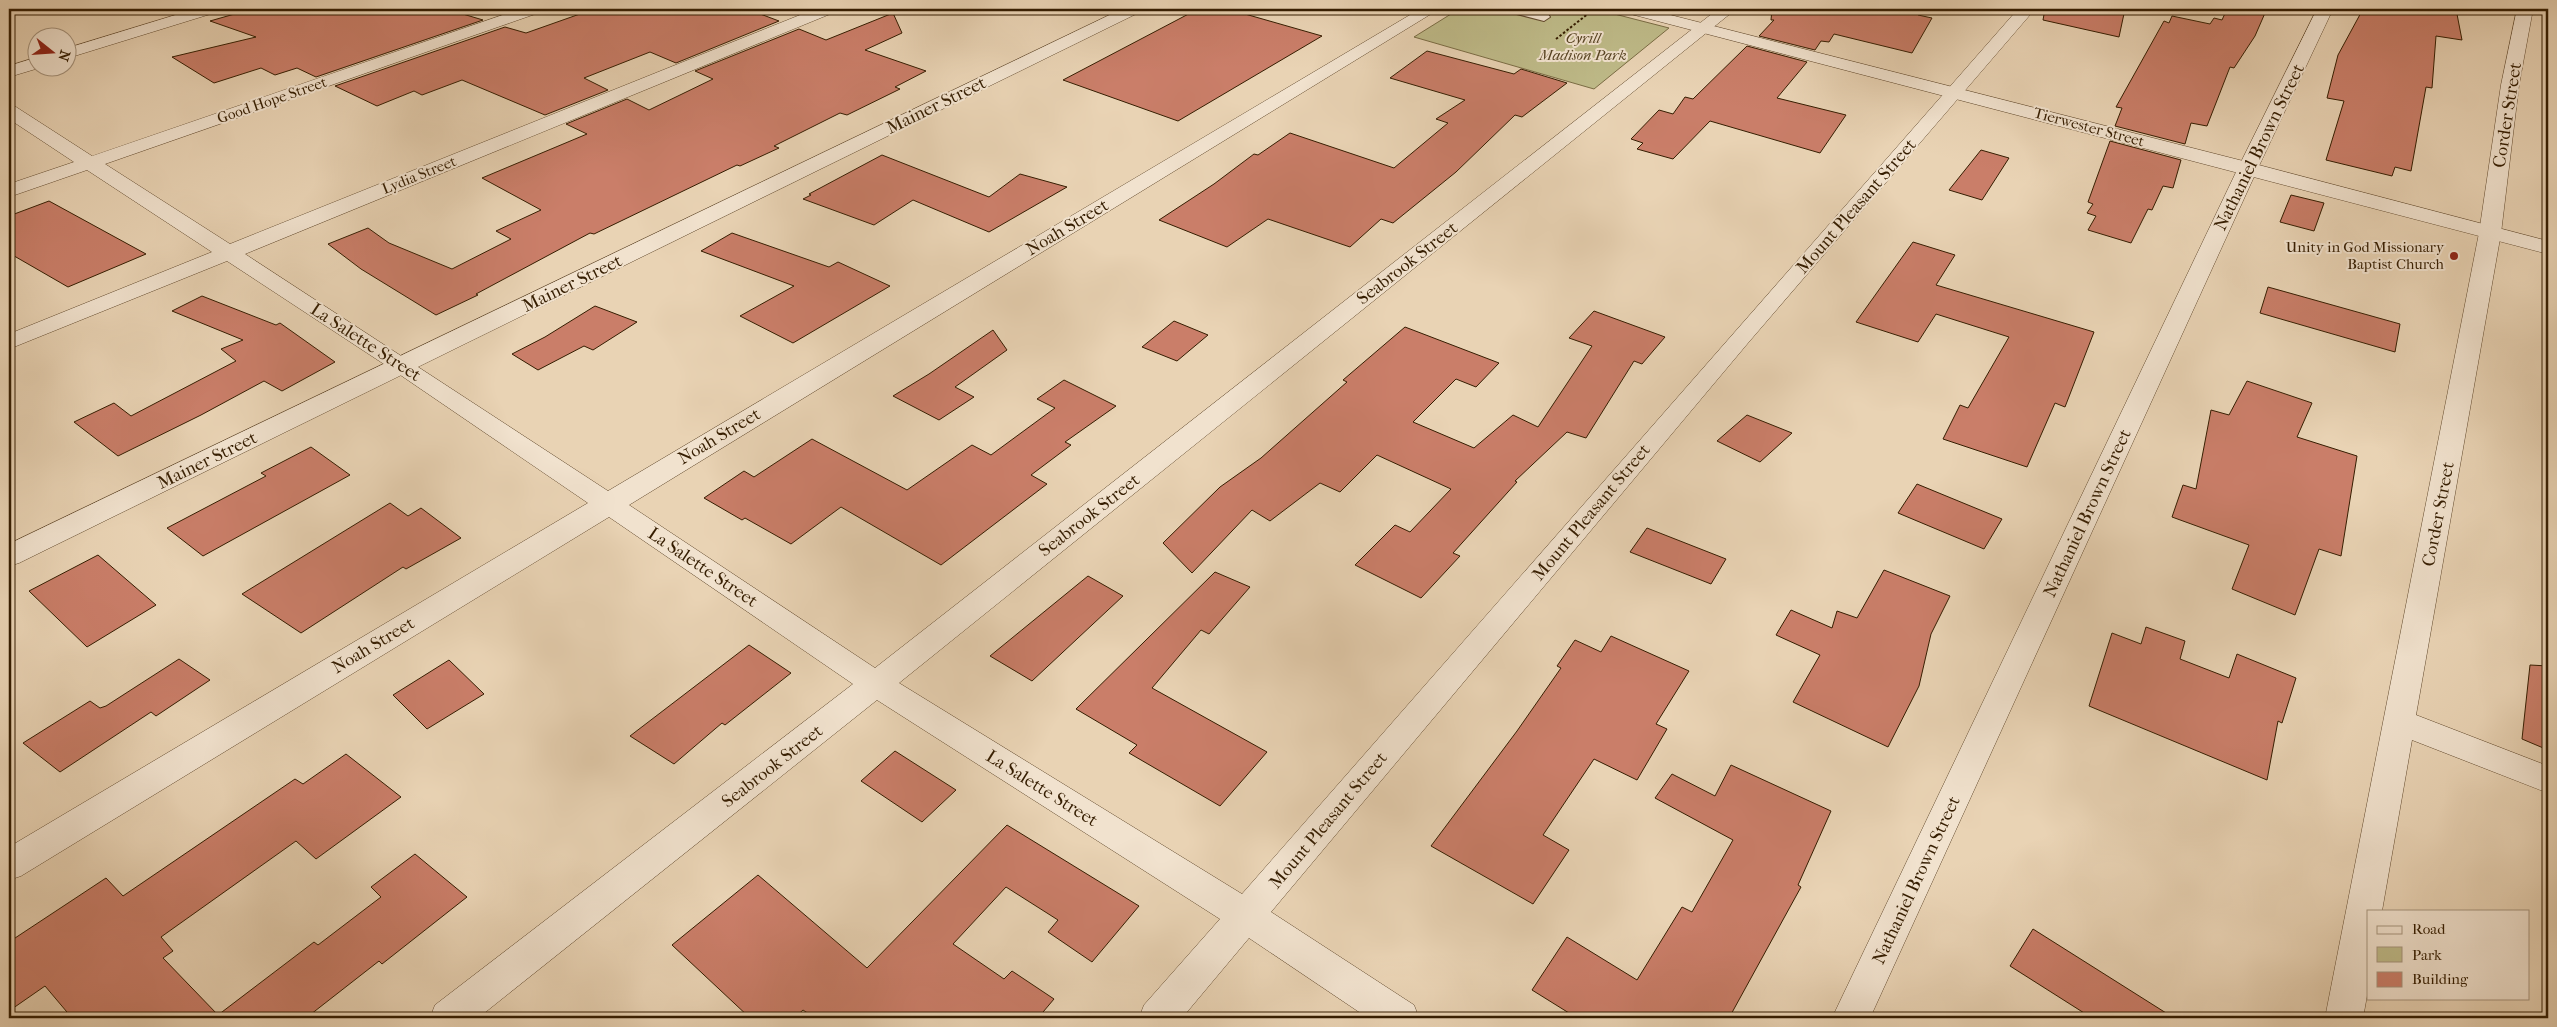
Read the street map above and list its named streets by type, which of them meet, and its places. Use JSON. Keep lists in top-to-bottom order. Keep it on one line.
{"streets":{"street":["Good Hope Street","Mainer Street","Corder Street","Tierwester Street","Nathaniel Brown Street","Lydia Street","Mount Pleasant Street","Noah Street","Seabrook Street","La Salette Street"]},"crossings":[["Good Hope Street","La Salette Street"],["Mainer Street","La Salette Street"],["Corder Street","Tierwester Street"],["Tierwester Street","Nathaniel Brown Street"],["Tierwester Street","Mount Pleasant Street"],["Tierwester Street","Seabrook Street"],["Lydia Street","La Salette Street"],["Mount Pleasant Street","La Salette Street"],["Noah Street","La Salette Street"],["Seabrook Street","La Salette Street"]],"parks":["Cyrill Madison Park"],"places":["Unity in God Missionary Baptist Church"],"legend":["Road","Park","Building"],"north":"right"}
